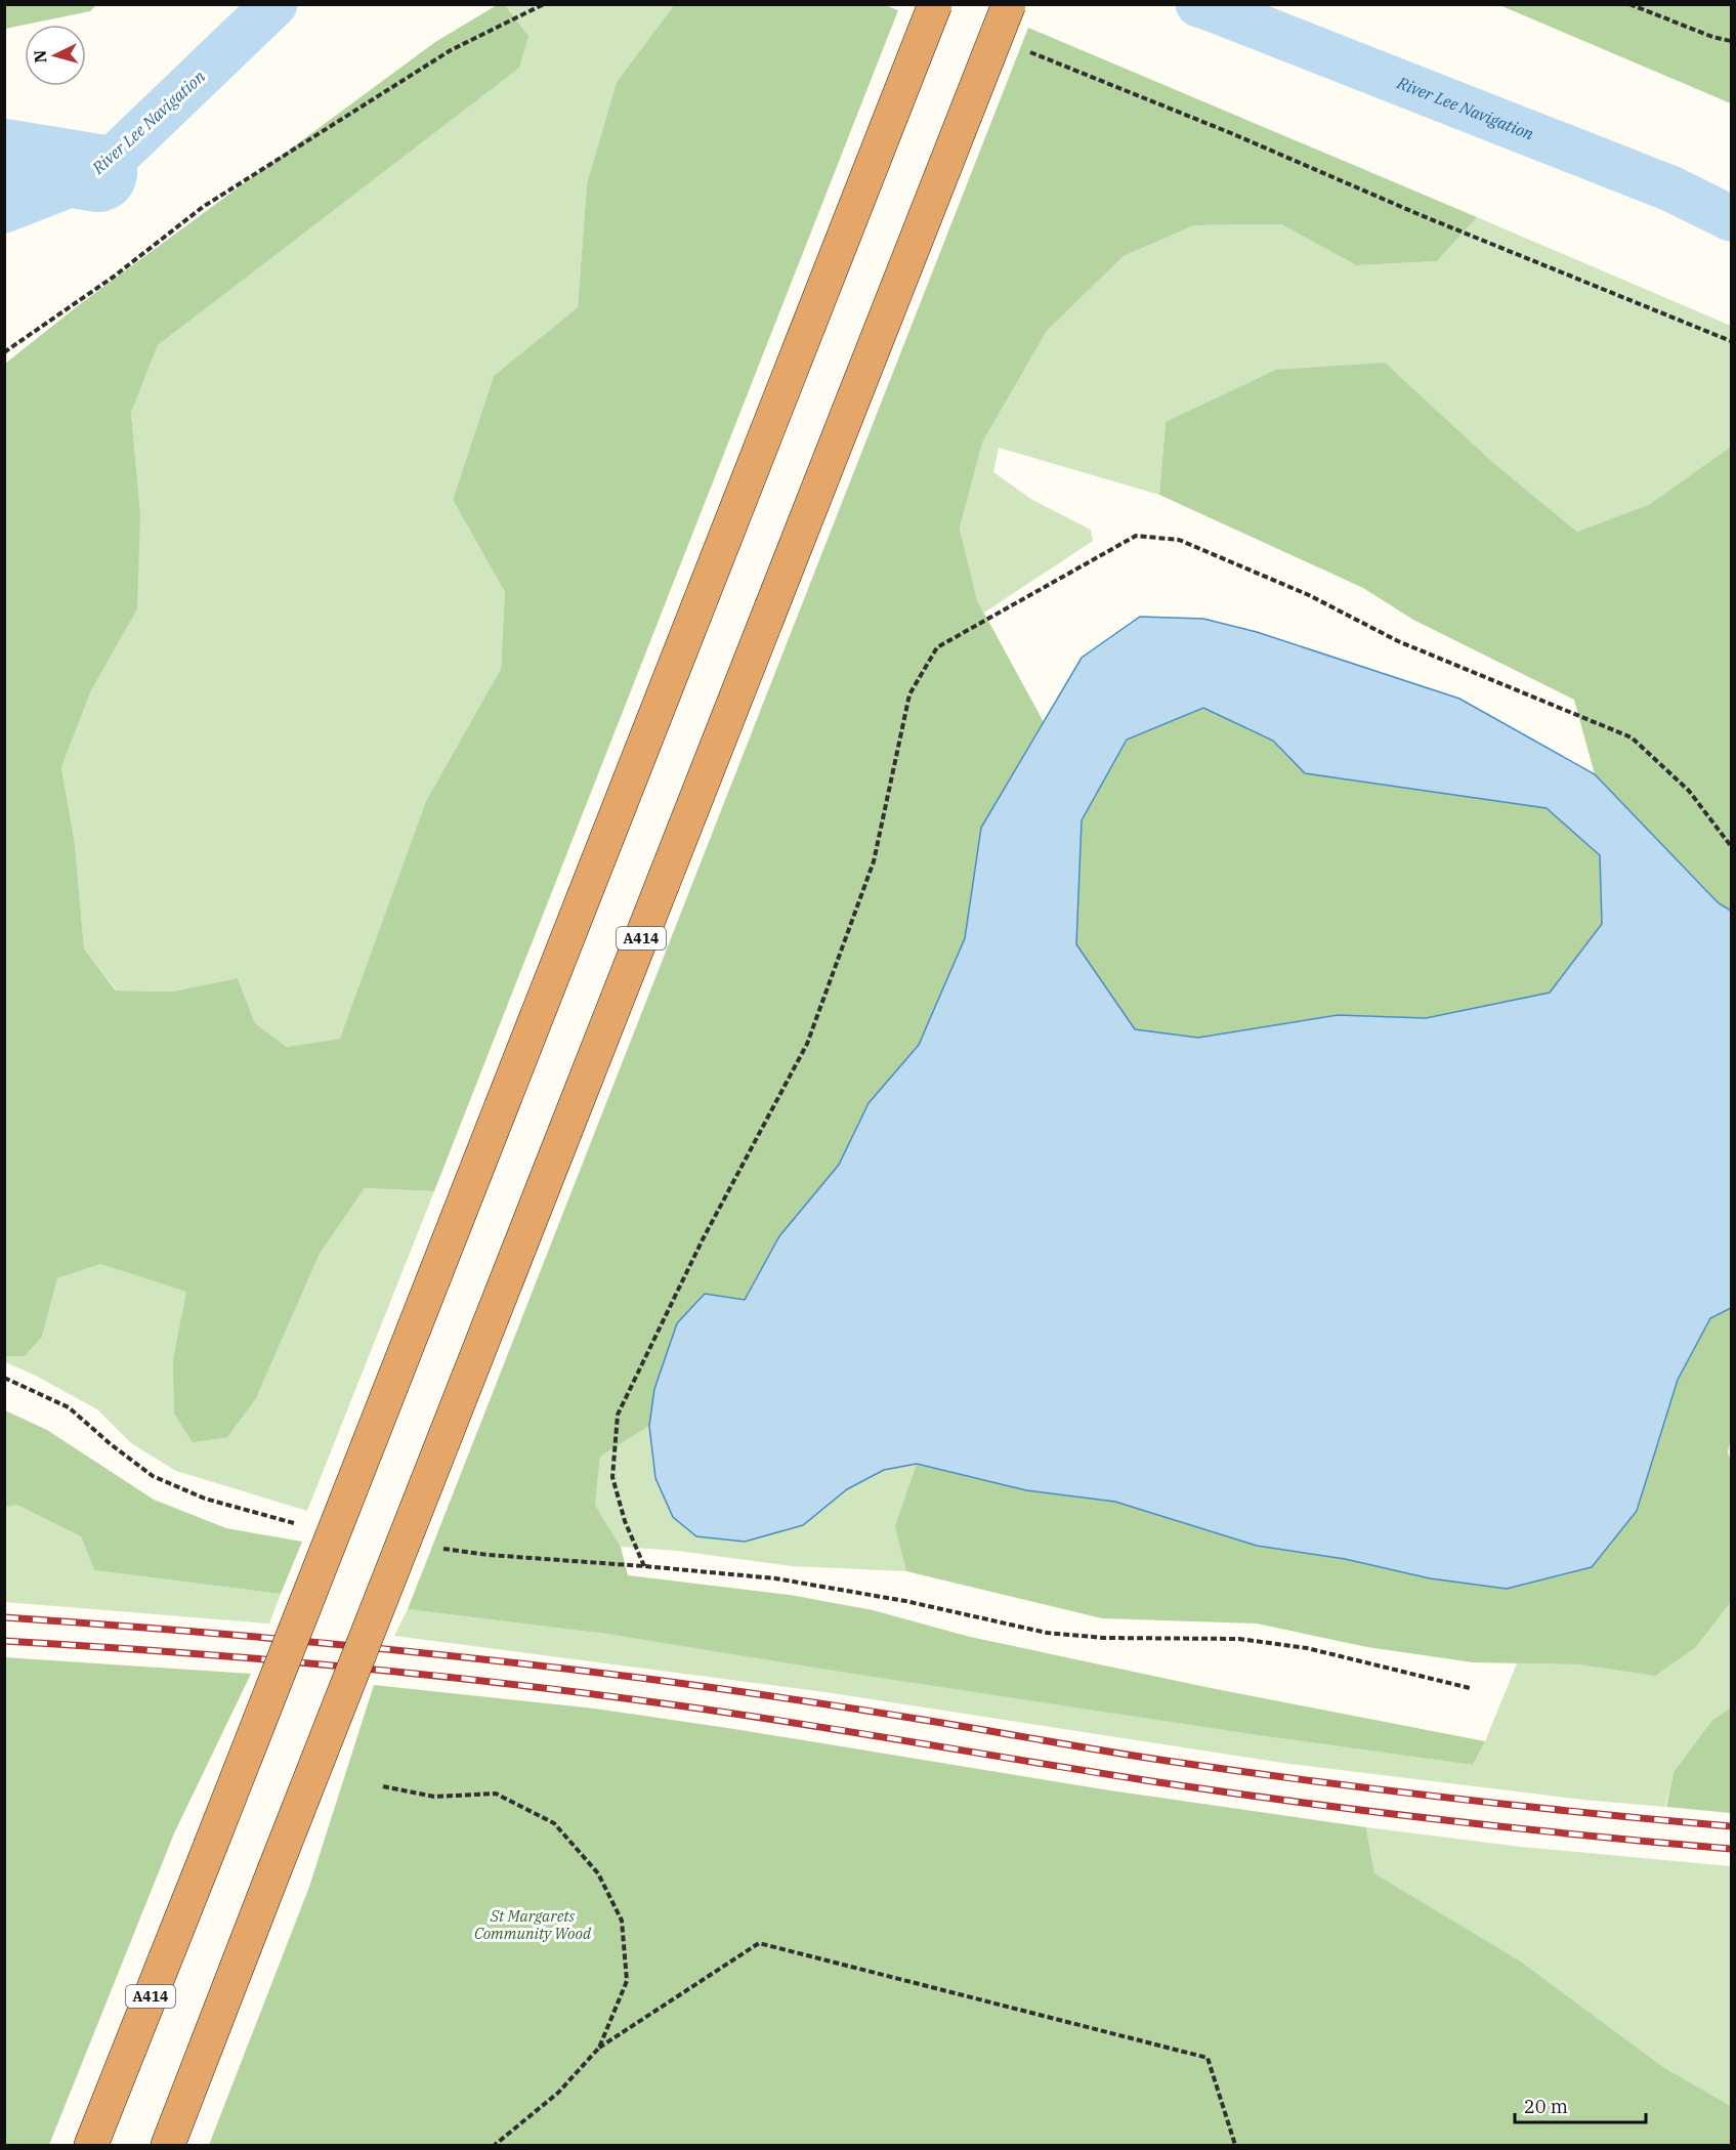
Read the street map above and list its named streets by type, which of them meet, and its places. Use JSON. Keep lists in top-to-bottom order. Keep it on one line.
{"streets":{"highway":["A414"]},"water":["River Lee Navigation"],"parks":["St Margarets Community Wood"],"scale_bar":"20 m","north":"left"}
